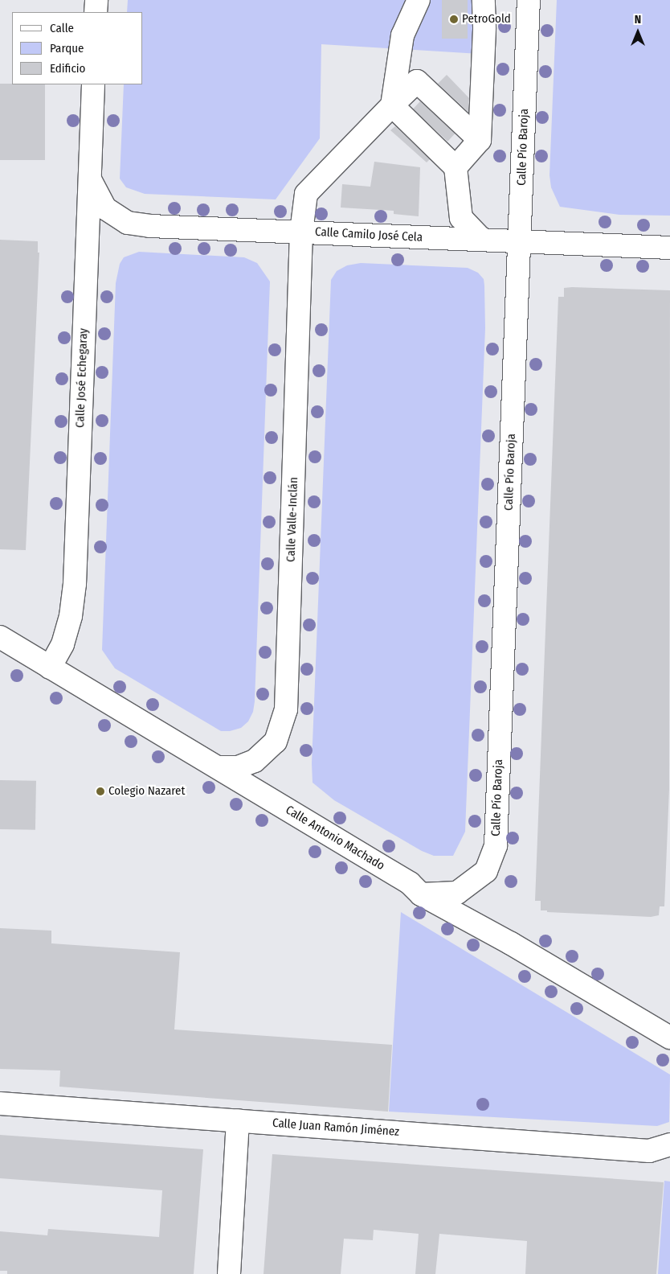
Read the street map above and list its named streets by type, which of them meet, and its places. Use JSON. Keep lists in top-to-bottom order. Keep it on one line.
{"streets":{"street":["Calle Pío Baroja","Calle Camilo José Cela","Calle José Echegaray","Calle Valle-Inclán","Calle Antonio Machado","Calle Juan Ramón Jiménez"]},"crossings":[["Calle Pío Baroja","Calle Camilo José Cela"],["Calle Pío Baroja","Calle Antonio Machado"],["Calle Camilo José Cela","Calle José Echegaray"],["Calle Camilo José Cela","Calle Valle-Inclán"],["Calle José Echegaray","Calle Antonio Machado"],["Calle Valle-Inclán","Calle Antonio Machado"]],"places":["PetroGold","Colegio Nazaret"],"legend":["Calle","Parque","Edificio"],"north":"top"}
